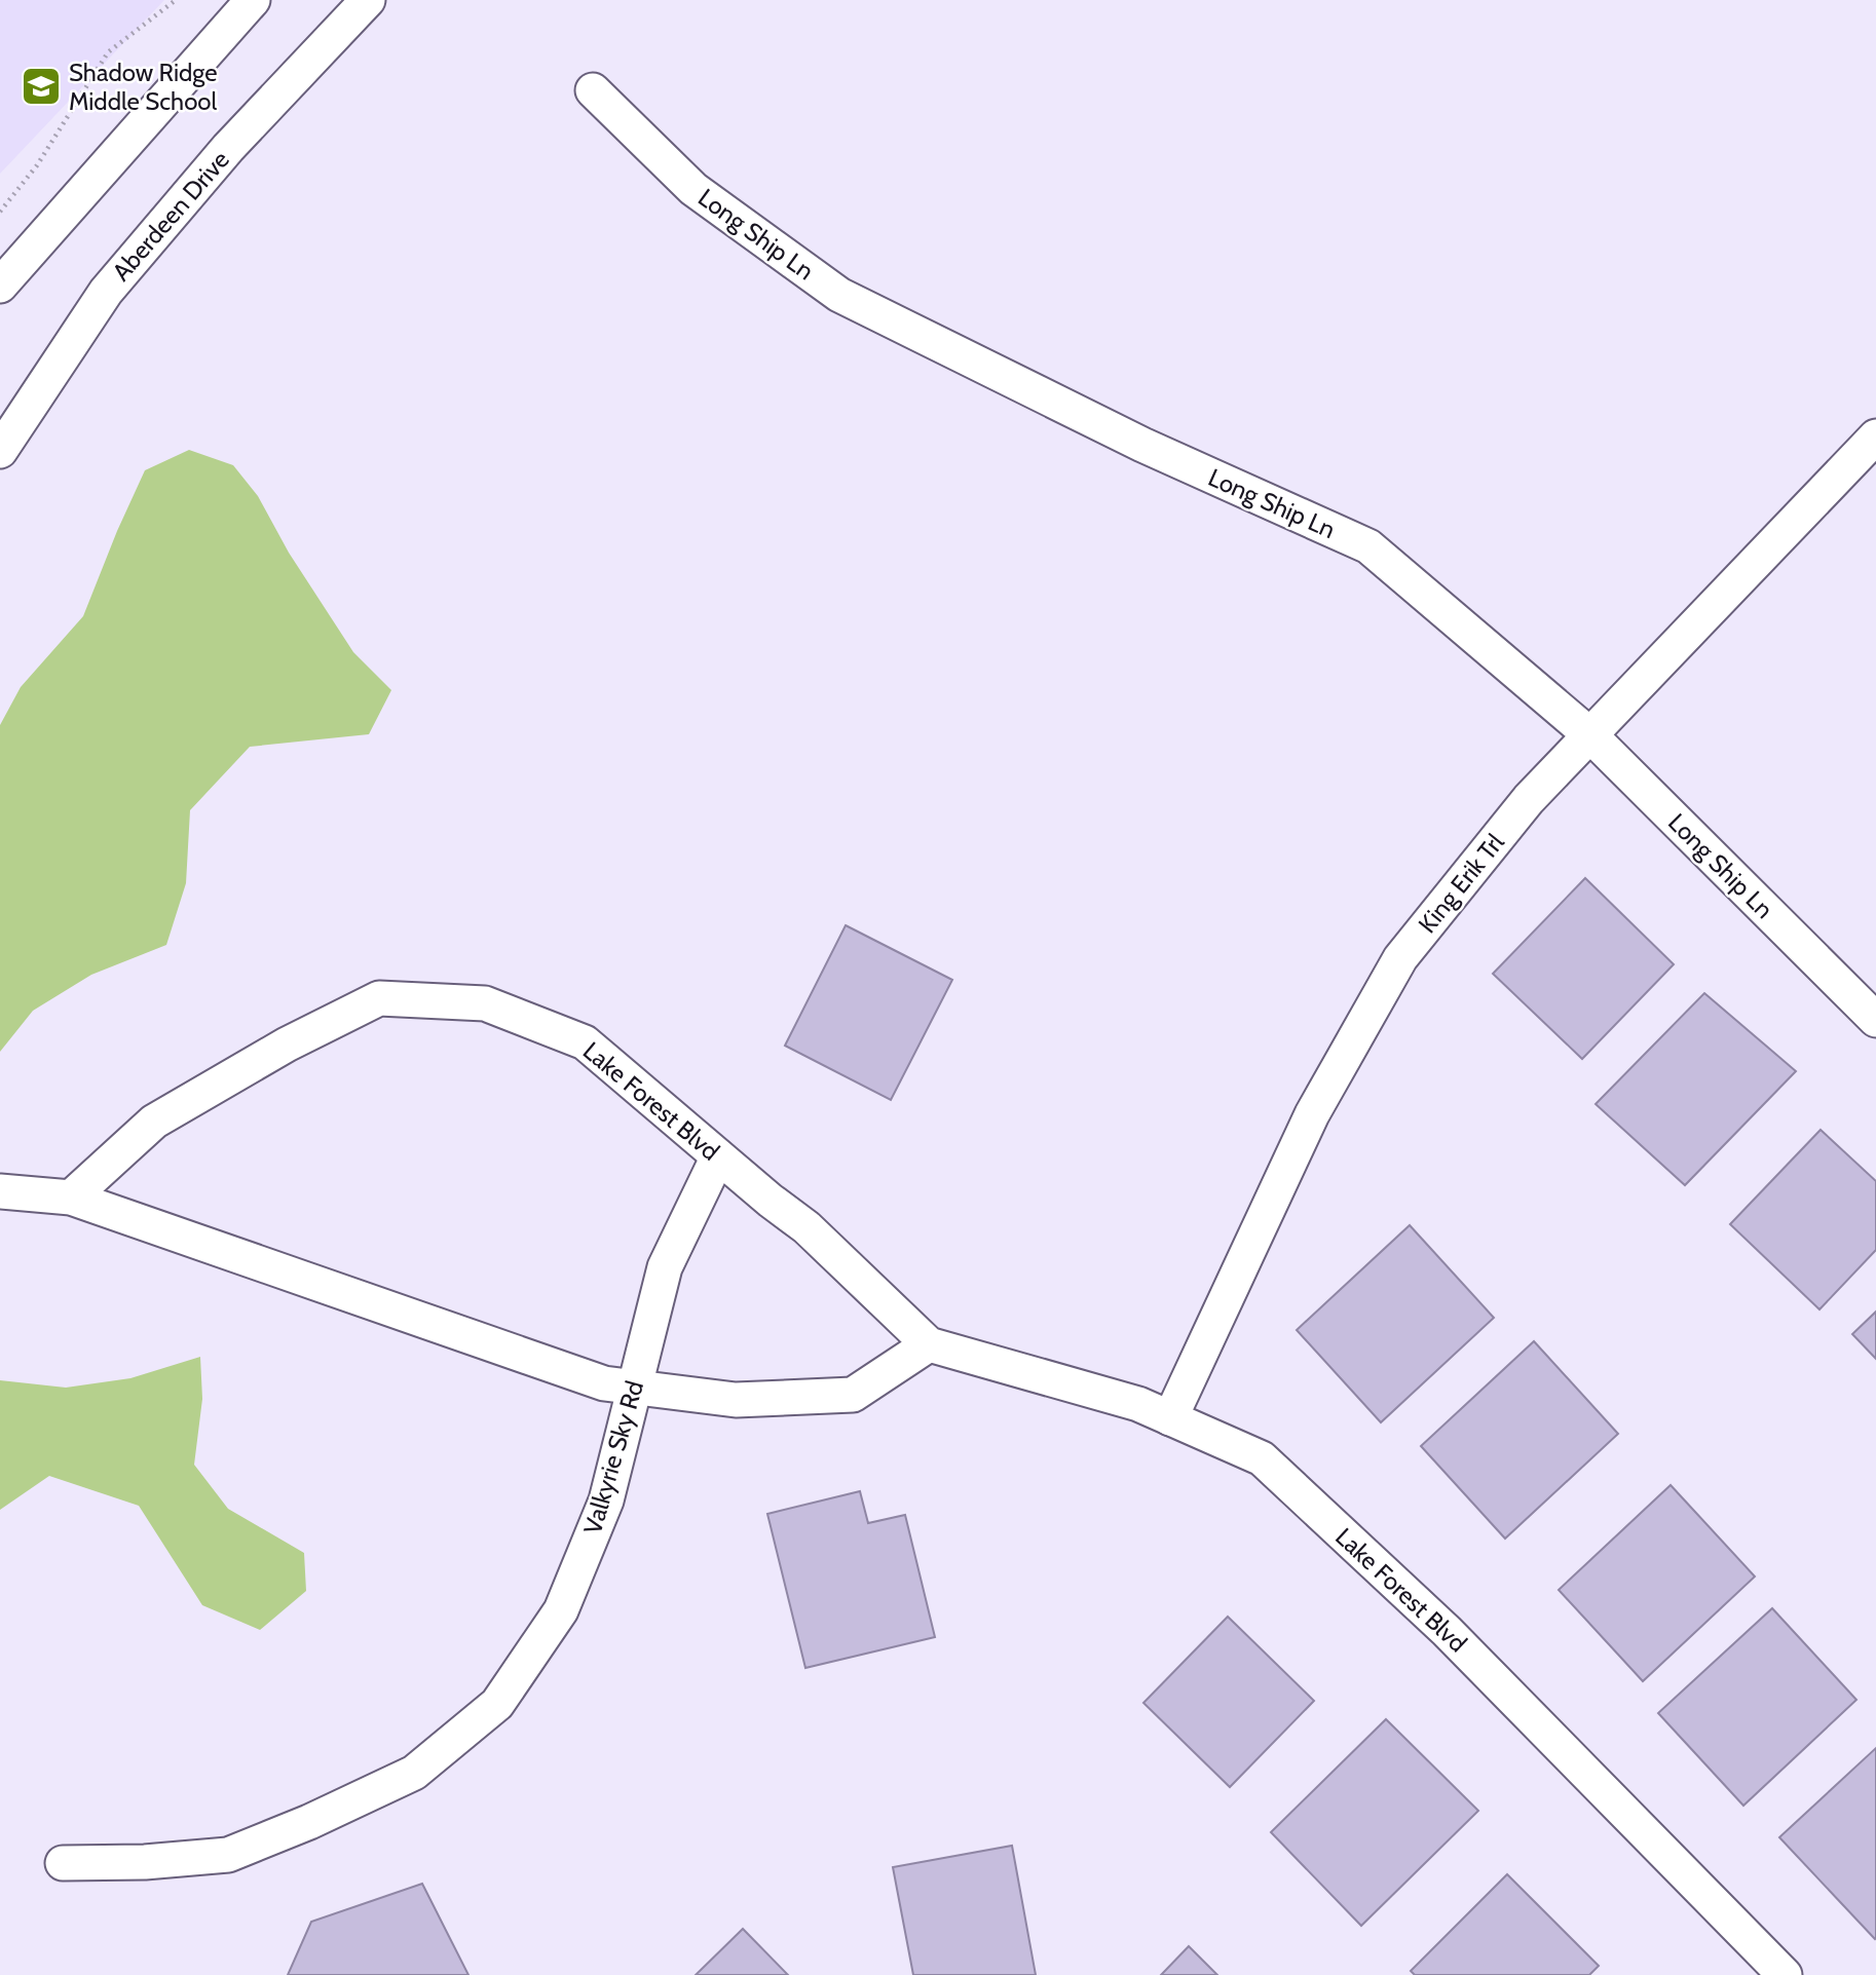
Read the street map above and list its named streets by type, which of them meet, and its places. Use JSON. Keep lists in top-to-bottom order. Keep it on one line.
{"streets":{"street":["Aberdeen Drive","Long Ship Ln","King Erik Trl","Lake Forest Blvd","Valkyrie Sky Rd"]},"crossings":[["Long Ship Ln","King Erik Trl"],["King Erik Trl","Lake Forest Blvd"],["Lake Forest Blvd","Valkyrie Sky Rd"]],"places":{"school or university":["Shadow Ridge Middle School"]}}
